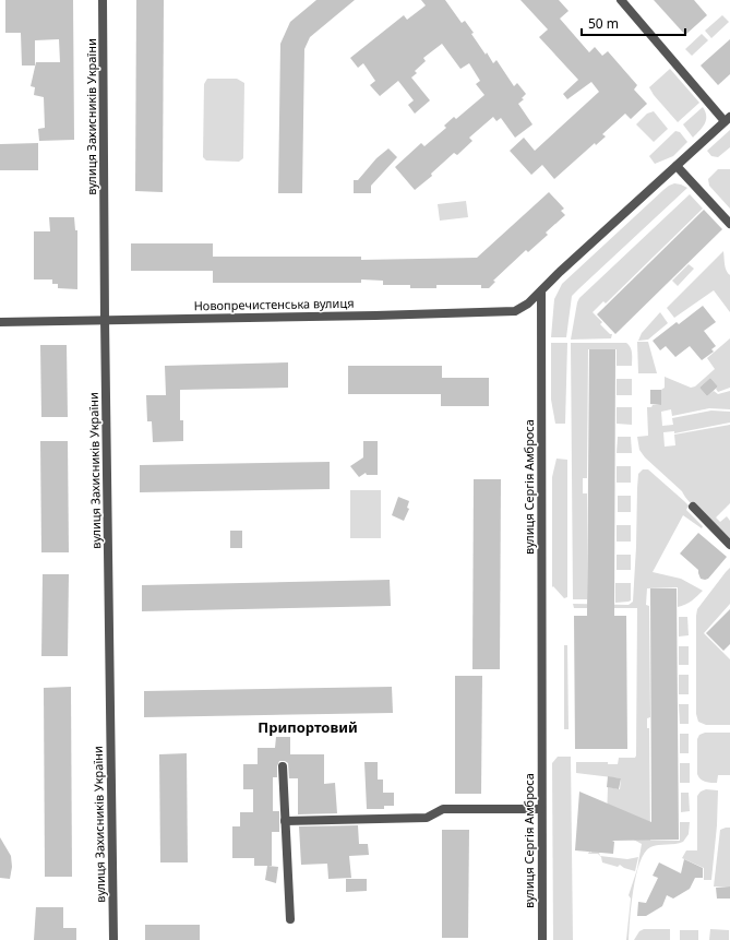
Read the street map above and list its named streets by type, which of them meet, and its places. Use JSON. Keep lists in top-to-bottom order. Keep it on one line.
{"streets":{"street":["вулиця Захисників України","Новопречистенська вулиця","вулиця Сергія Амброса"]},"crossings":[["вулиця Захисників України","Новопречистенська вулиця"],["Новопречистенська вулиця","вулиця Сергія Амброса"]],"districts":["Припортовий"],"scale_bar":"50 m"}
